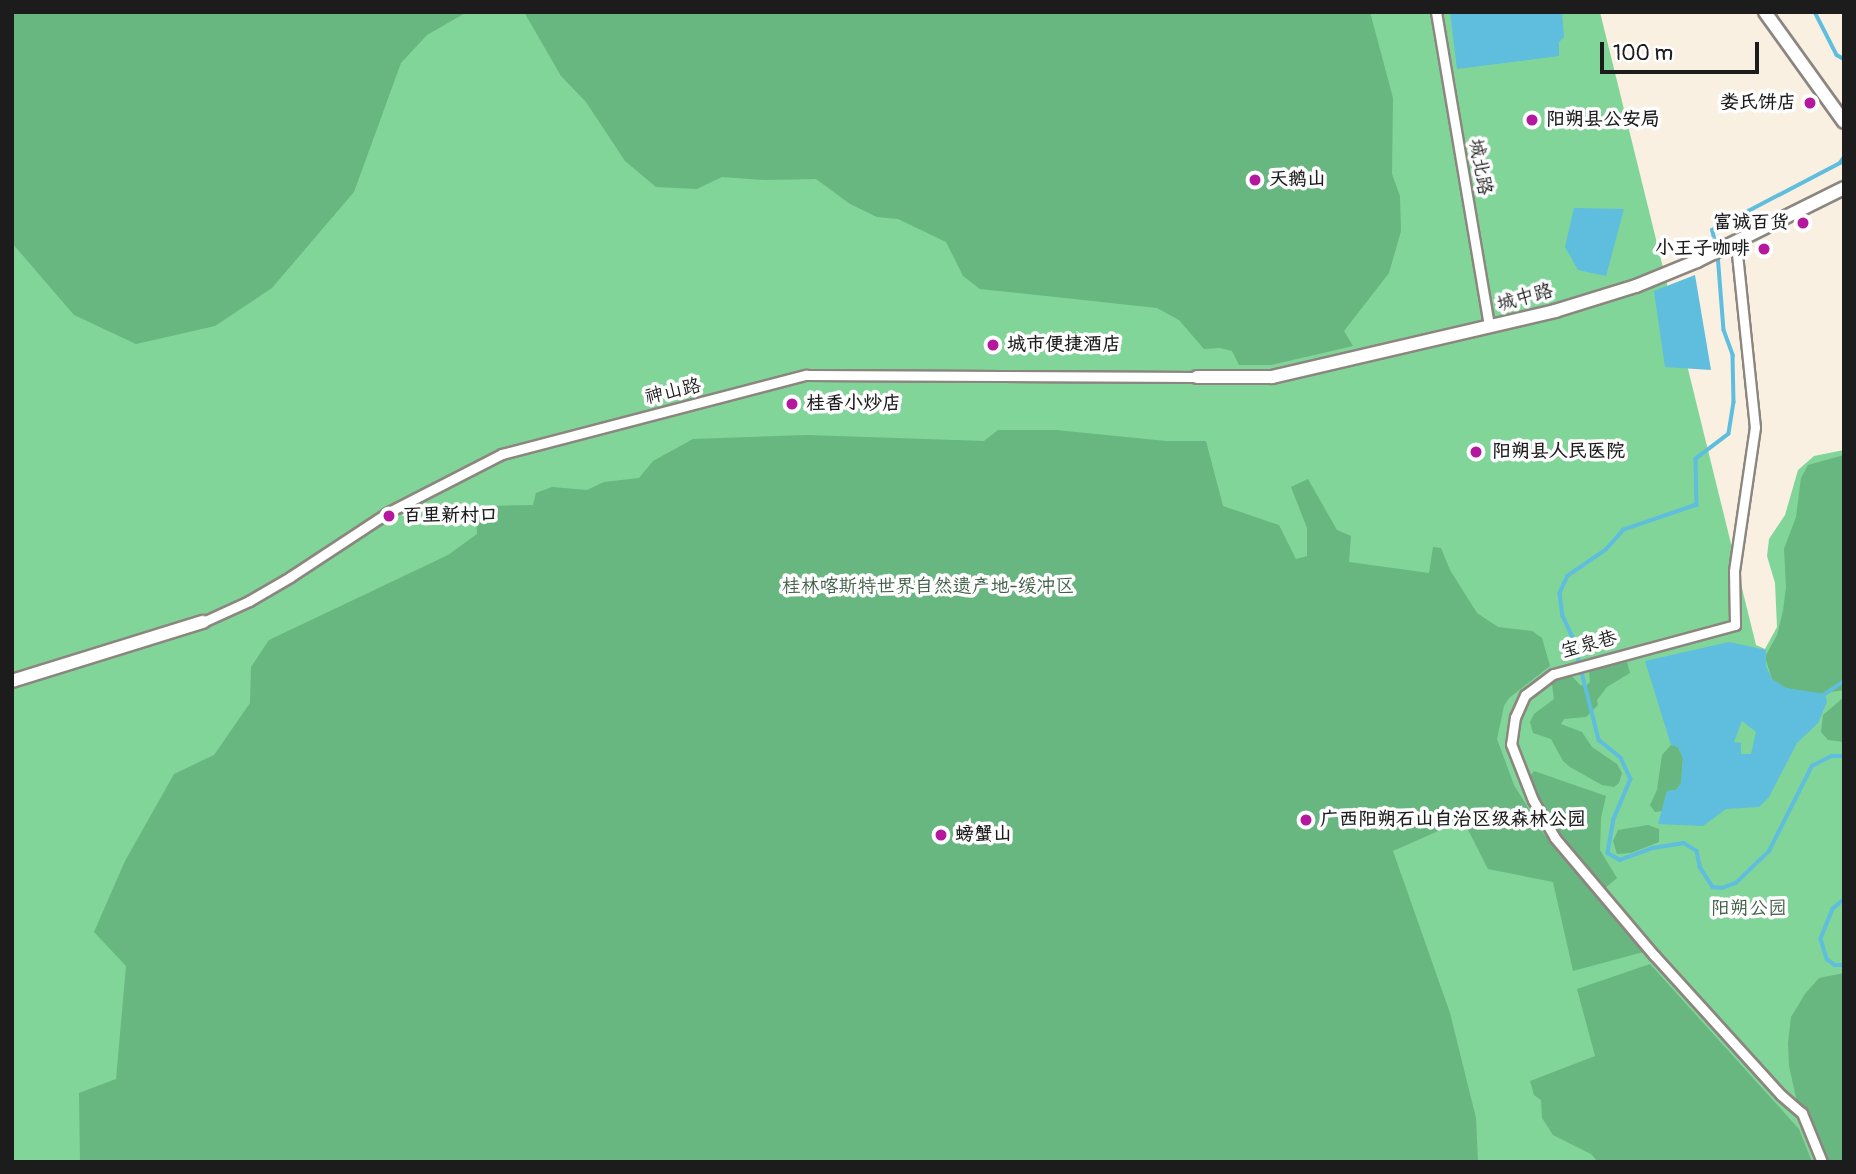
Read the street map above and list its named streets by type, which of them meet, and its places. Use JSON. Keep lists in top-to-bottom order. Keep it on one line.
{"streets":{"street":["城北路","城中路","神山路","宝泉巷"]},"crossings":[["城北路","城中路"],["城中路","神山路"],["城中路","宝泉巷"]],"parks":["桂林喀斯特世界自然遗产地-缓冲区","阳朔公园"],"places":["娄氏饼店","阳朔县公安局","天鹅山","富诚百货","小王子咖啡","城市便捷酒店","桂香小炒店","阳朔县人民医院","百里新村口","广西阳朔石山自治区级森林公园","螃蟹山"],"scale_bar":"100 m"}
